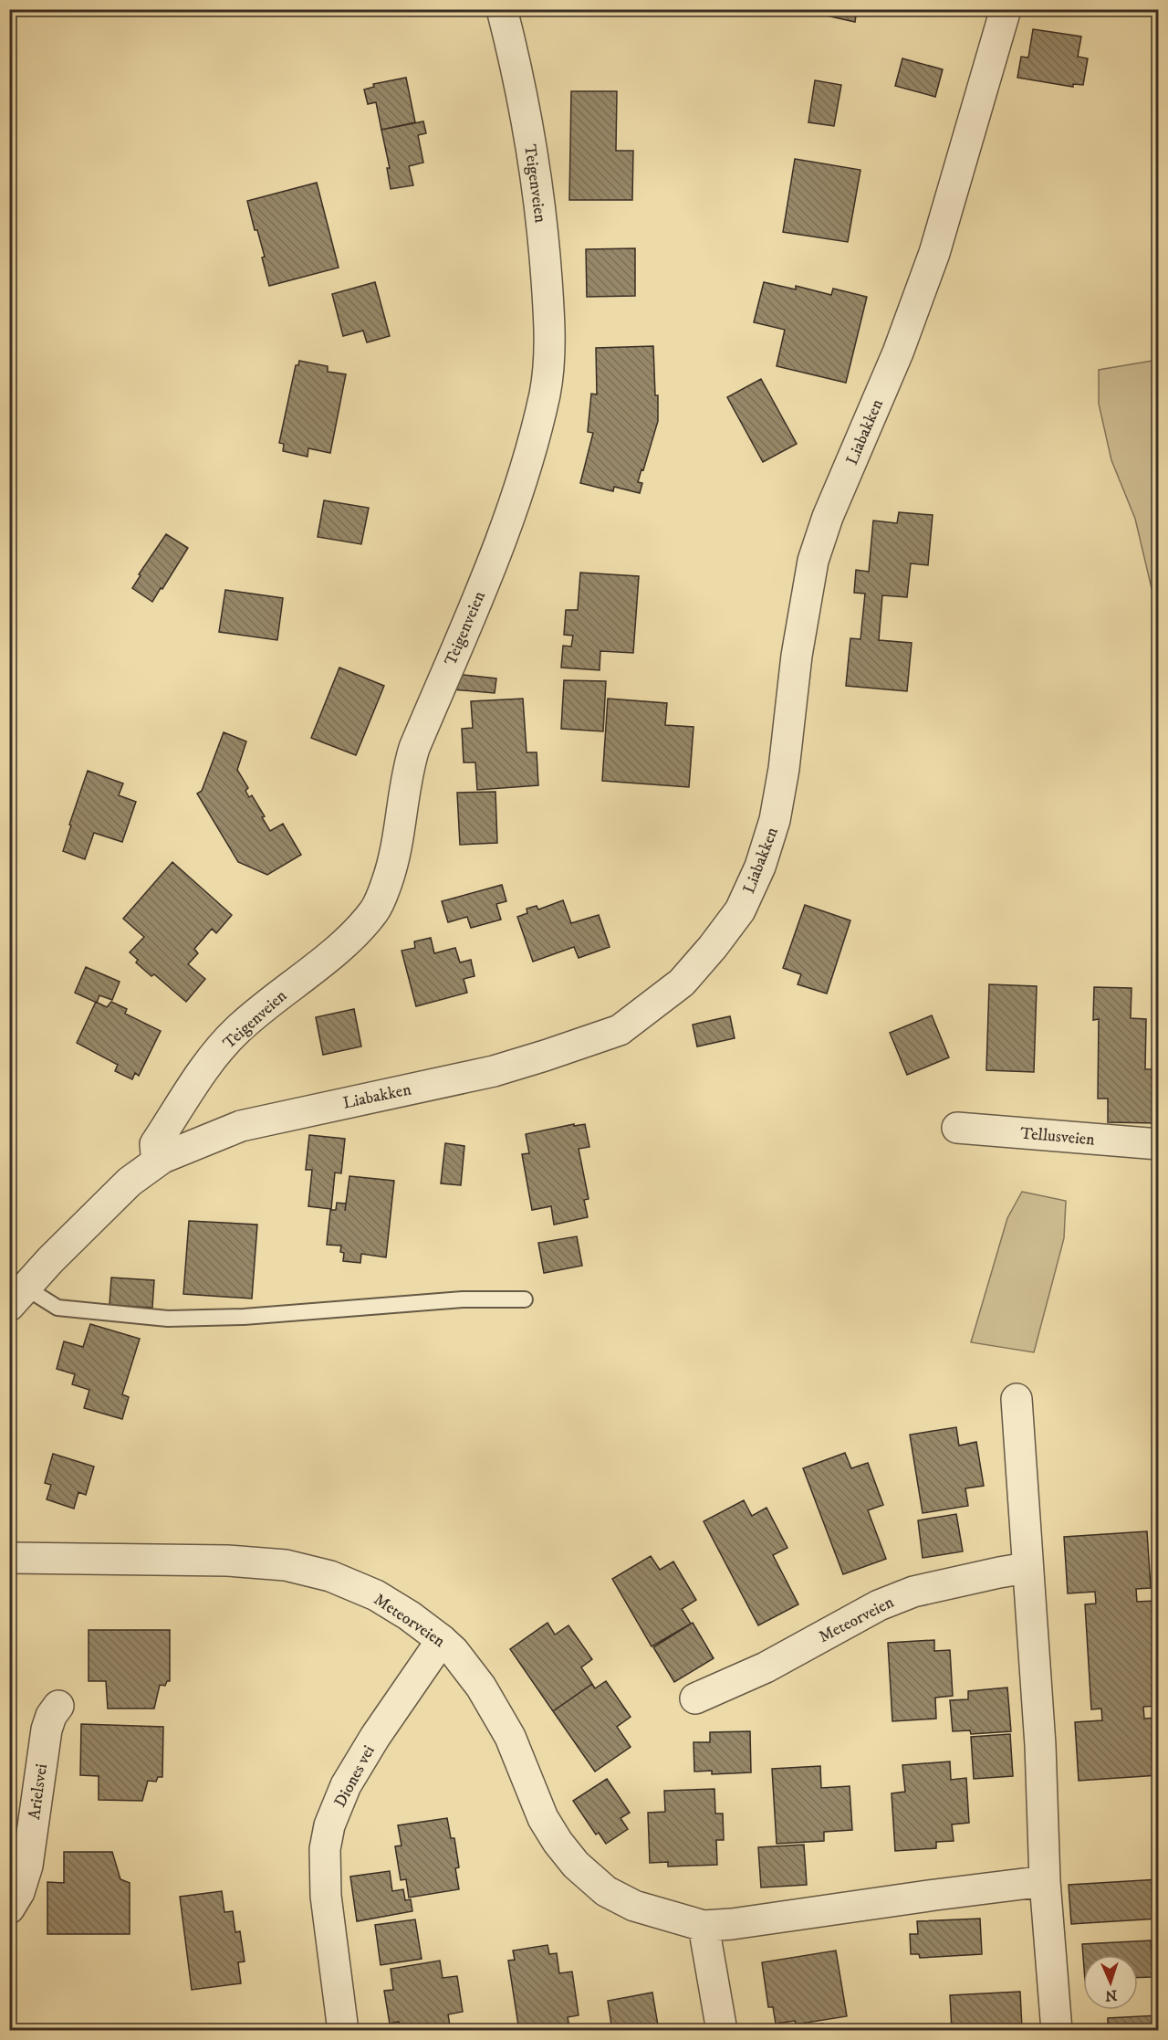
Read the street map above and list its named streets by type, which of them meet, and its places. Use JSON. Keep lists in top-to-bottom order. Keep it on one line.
{"streets":{"street":["Teigenveien","Liabakken","Tellusveien","Meteorveien","Diones vei","Arielsvei"]},"crossings":[["Teigenveien","Liabakken"],["Meteorveien","Diones vei"]],"north":"bottom"}
